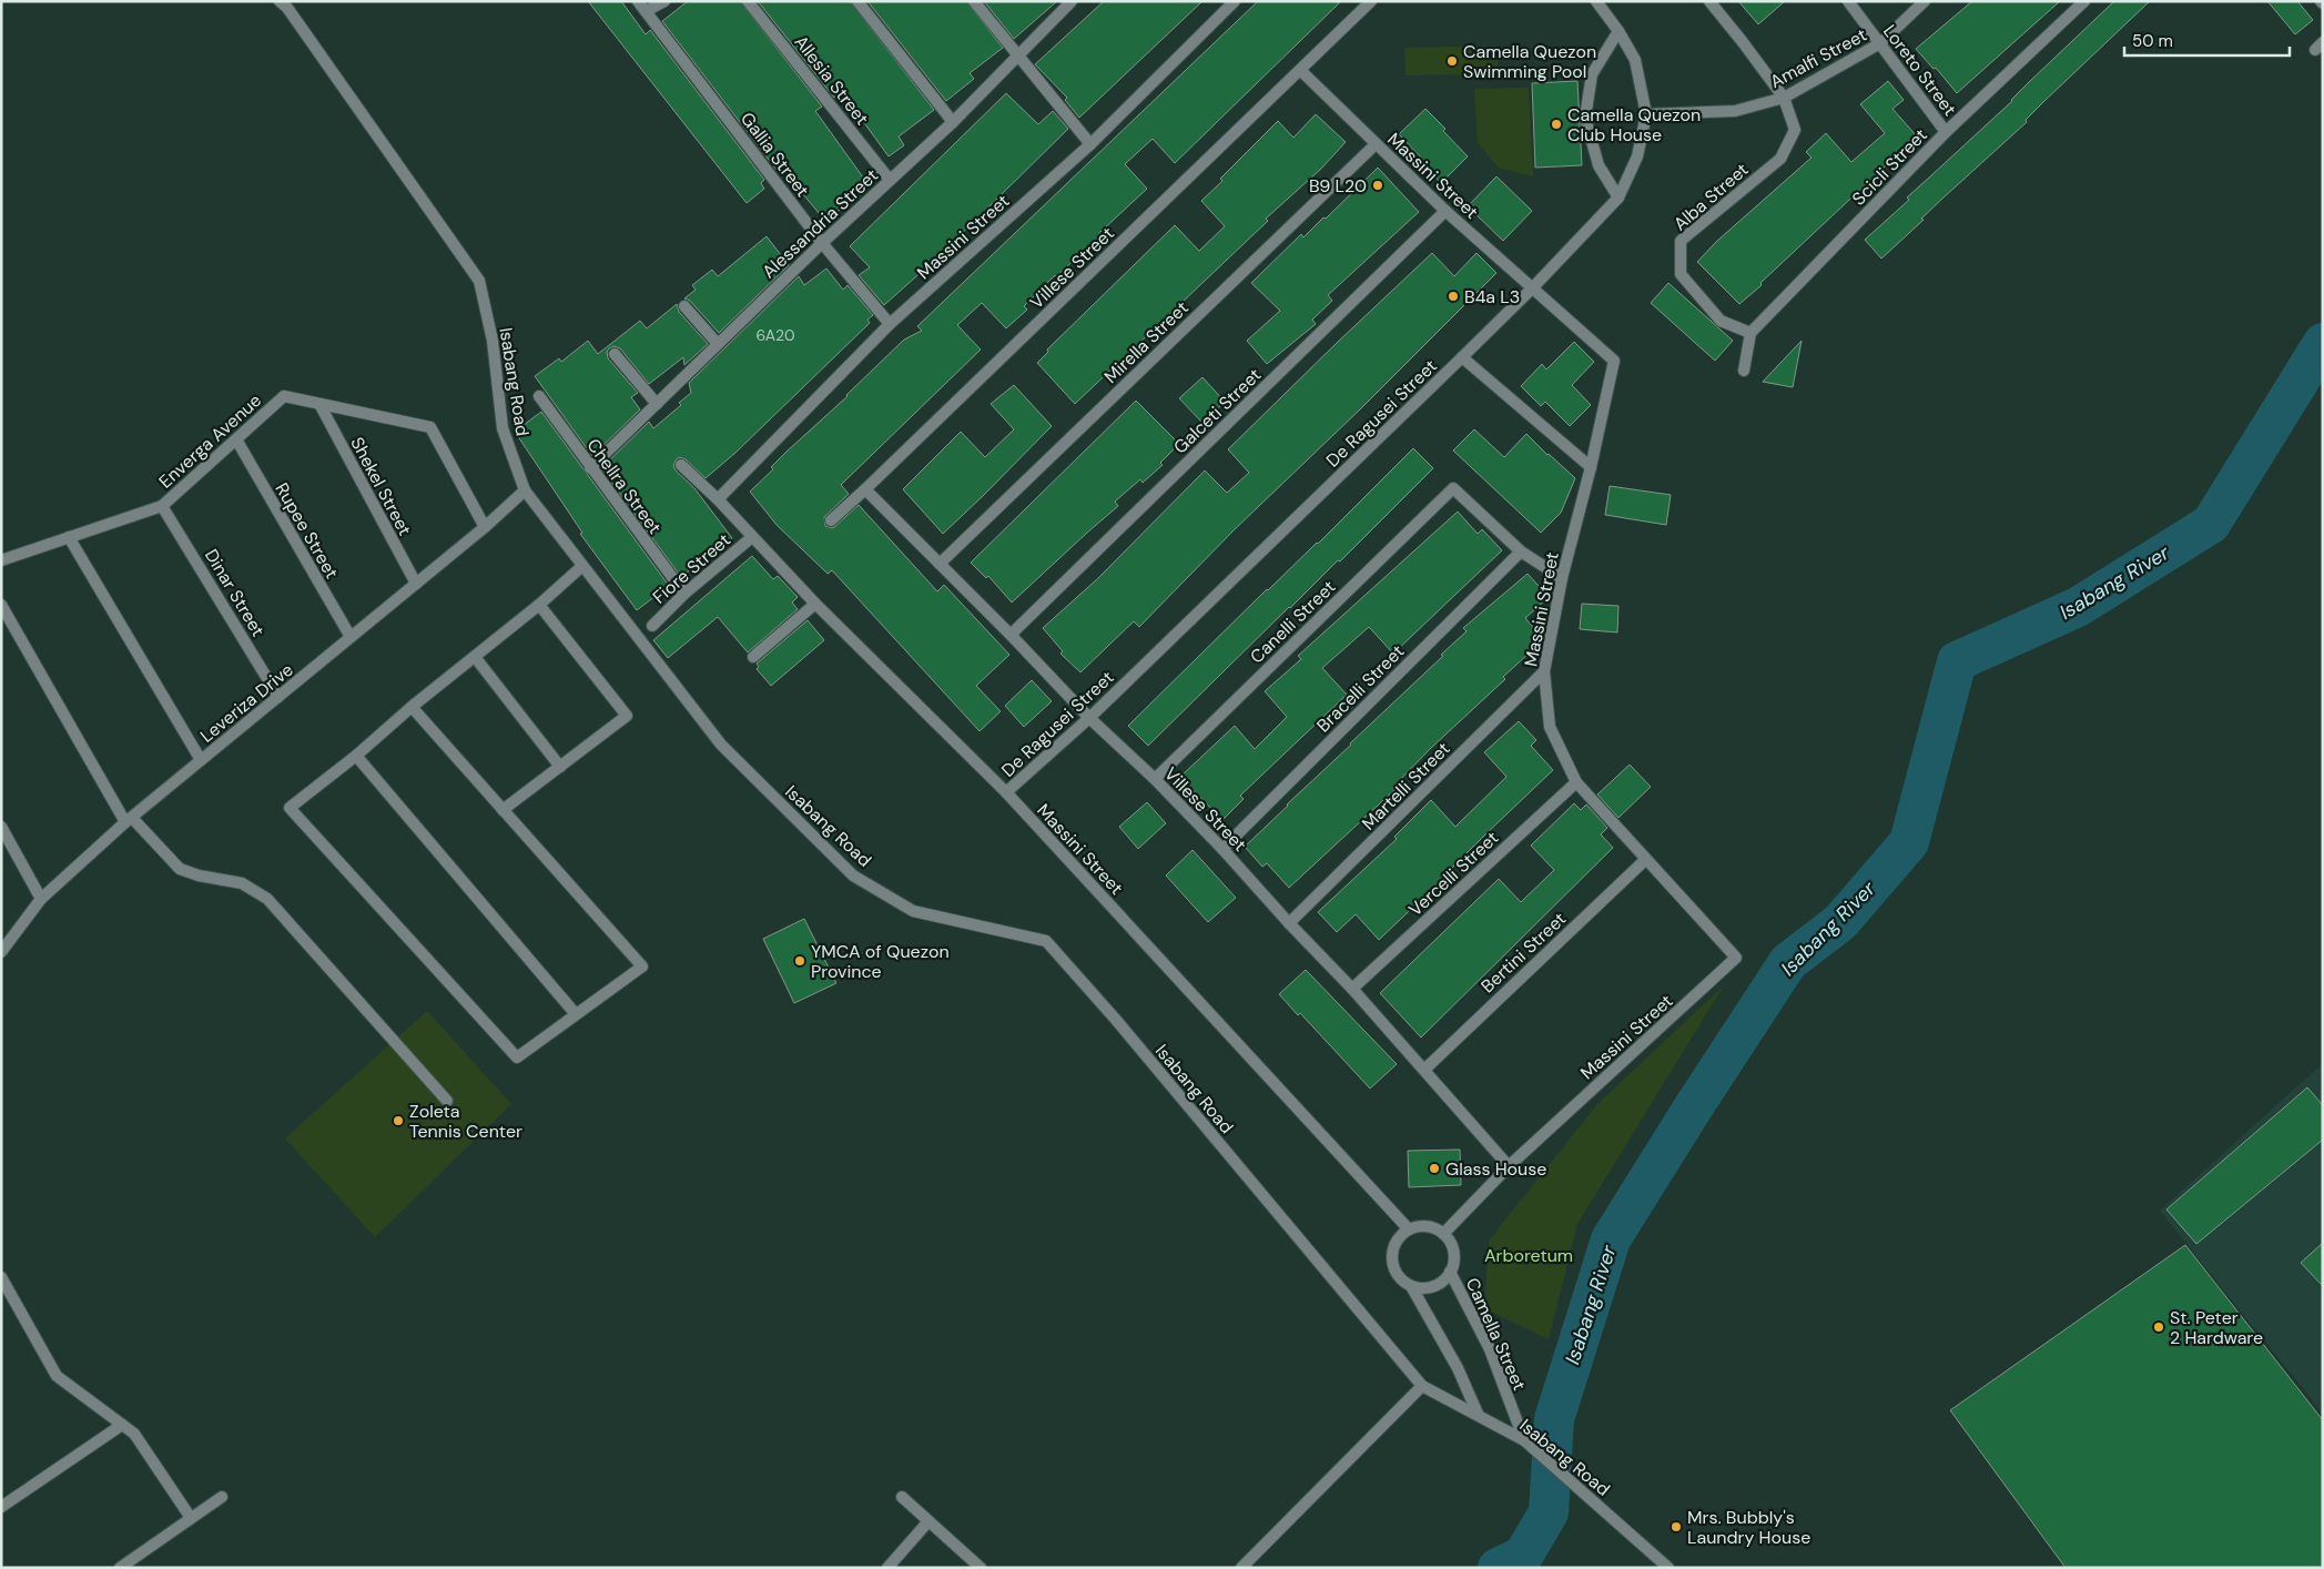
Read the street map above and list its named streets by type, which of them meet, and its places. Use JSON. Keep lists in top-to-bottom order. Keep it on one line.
{"streets":{"street":["Amalfi Street","Loreto Street","Allesia Street","Gallia Street","Scicli Street","Massini Street","Alba Street","Alessandria Street","Villese Street","Mirella Street","Isabang Road","Galceti Street","De Ragusei Street","Enverga Avenue","Shekel Street","Chellra Street","Rupee Street","Fiore Street","Dinar Street","Canelli Street","Bracelli Street","Leveriza Drive","Martelli Street","Vercelli Street","Bertini Street","Camella Street"]},"crossings":[["Amalfi Street","Loreto Street"],["Amalfi Street","Alba Street"],["Amalfi Street","De Ragusei Street"],["Loreto Street","Scicli Street"],["Allesia Street","Alessandria Street"],["Gallia Street","Massini Street"],["Gallia Street","Alessandria Street"],["Scicli Street","Alba Street"],["Massini Street","Villese Street"],["Massini Street","Mirella Street"],["Massini Street","Galceti Street"],["Massini Street","De Ragusei Street"],["Massini Street","Fiore Street"],["Massini Street","Martelli Street"],["Massini Street","Vercelli Street"],["Massini Street","Bertini Street"],["Massini Street","Camella Street"],["Alessandria Street","Chellra Street"],["Villese Street","Mirella Street"],["Villese Street","Galceti Street"],["Villese Street","De Ragusei Street"],["Villese Street","Canelli Street"],["Villese Street","Bracelli Street"],["Villese Street","Martelli Street"],["Villese Street","Vercelli Street"],["Villese Street","Bertini Street"],["Isabang Road","Leveriza Drive"],["Isabang Road","Camella Street"],["Enverga Avenue","Shekel Street"],["Enverga Avenue","Rupee Street"],["Enverga Avenue","Dinar Street"],["Enverga Avenue","Leveriza Drive"],["Shekel Street","Leveriza Drive"],["Chellra Street","Fiore Street"],["Rupee Street","Leveriza Drive"],["Dinar Street","Leveriza Drive"],["Canelli Street","Bracelli Street"]],"water":["Isabang River"],"parks":["Arboretum"],"places":["Camella Quezon Swimming Pool","Camella Quezon Club House","B9 L20","B4a L3","YMCA of Quezon Province","Zoleta Tennis Center","Glass House","St. Peter 2 Hardware","Mrs. Bubbly's Laundry House"],"house_numbers":["6A20"],"scale_bar":"50 m"}
